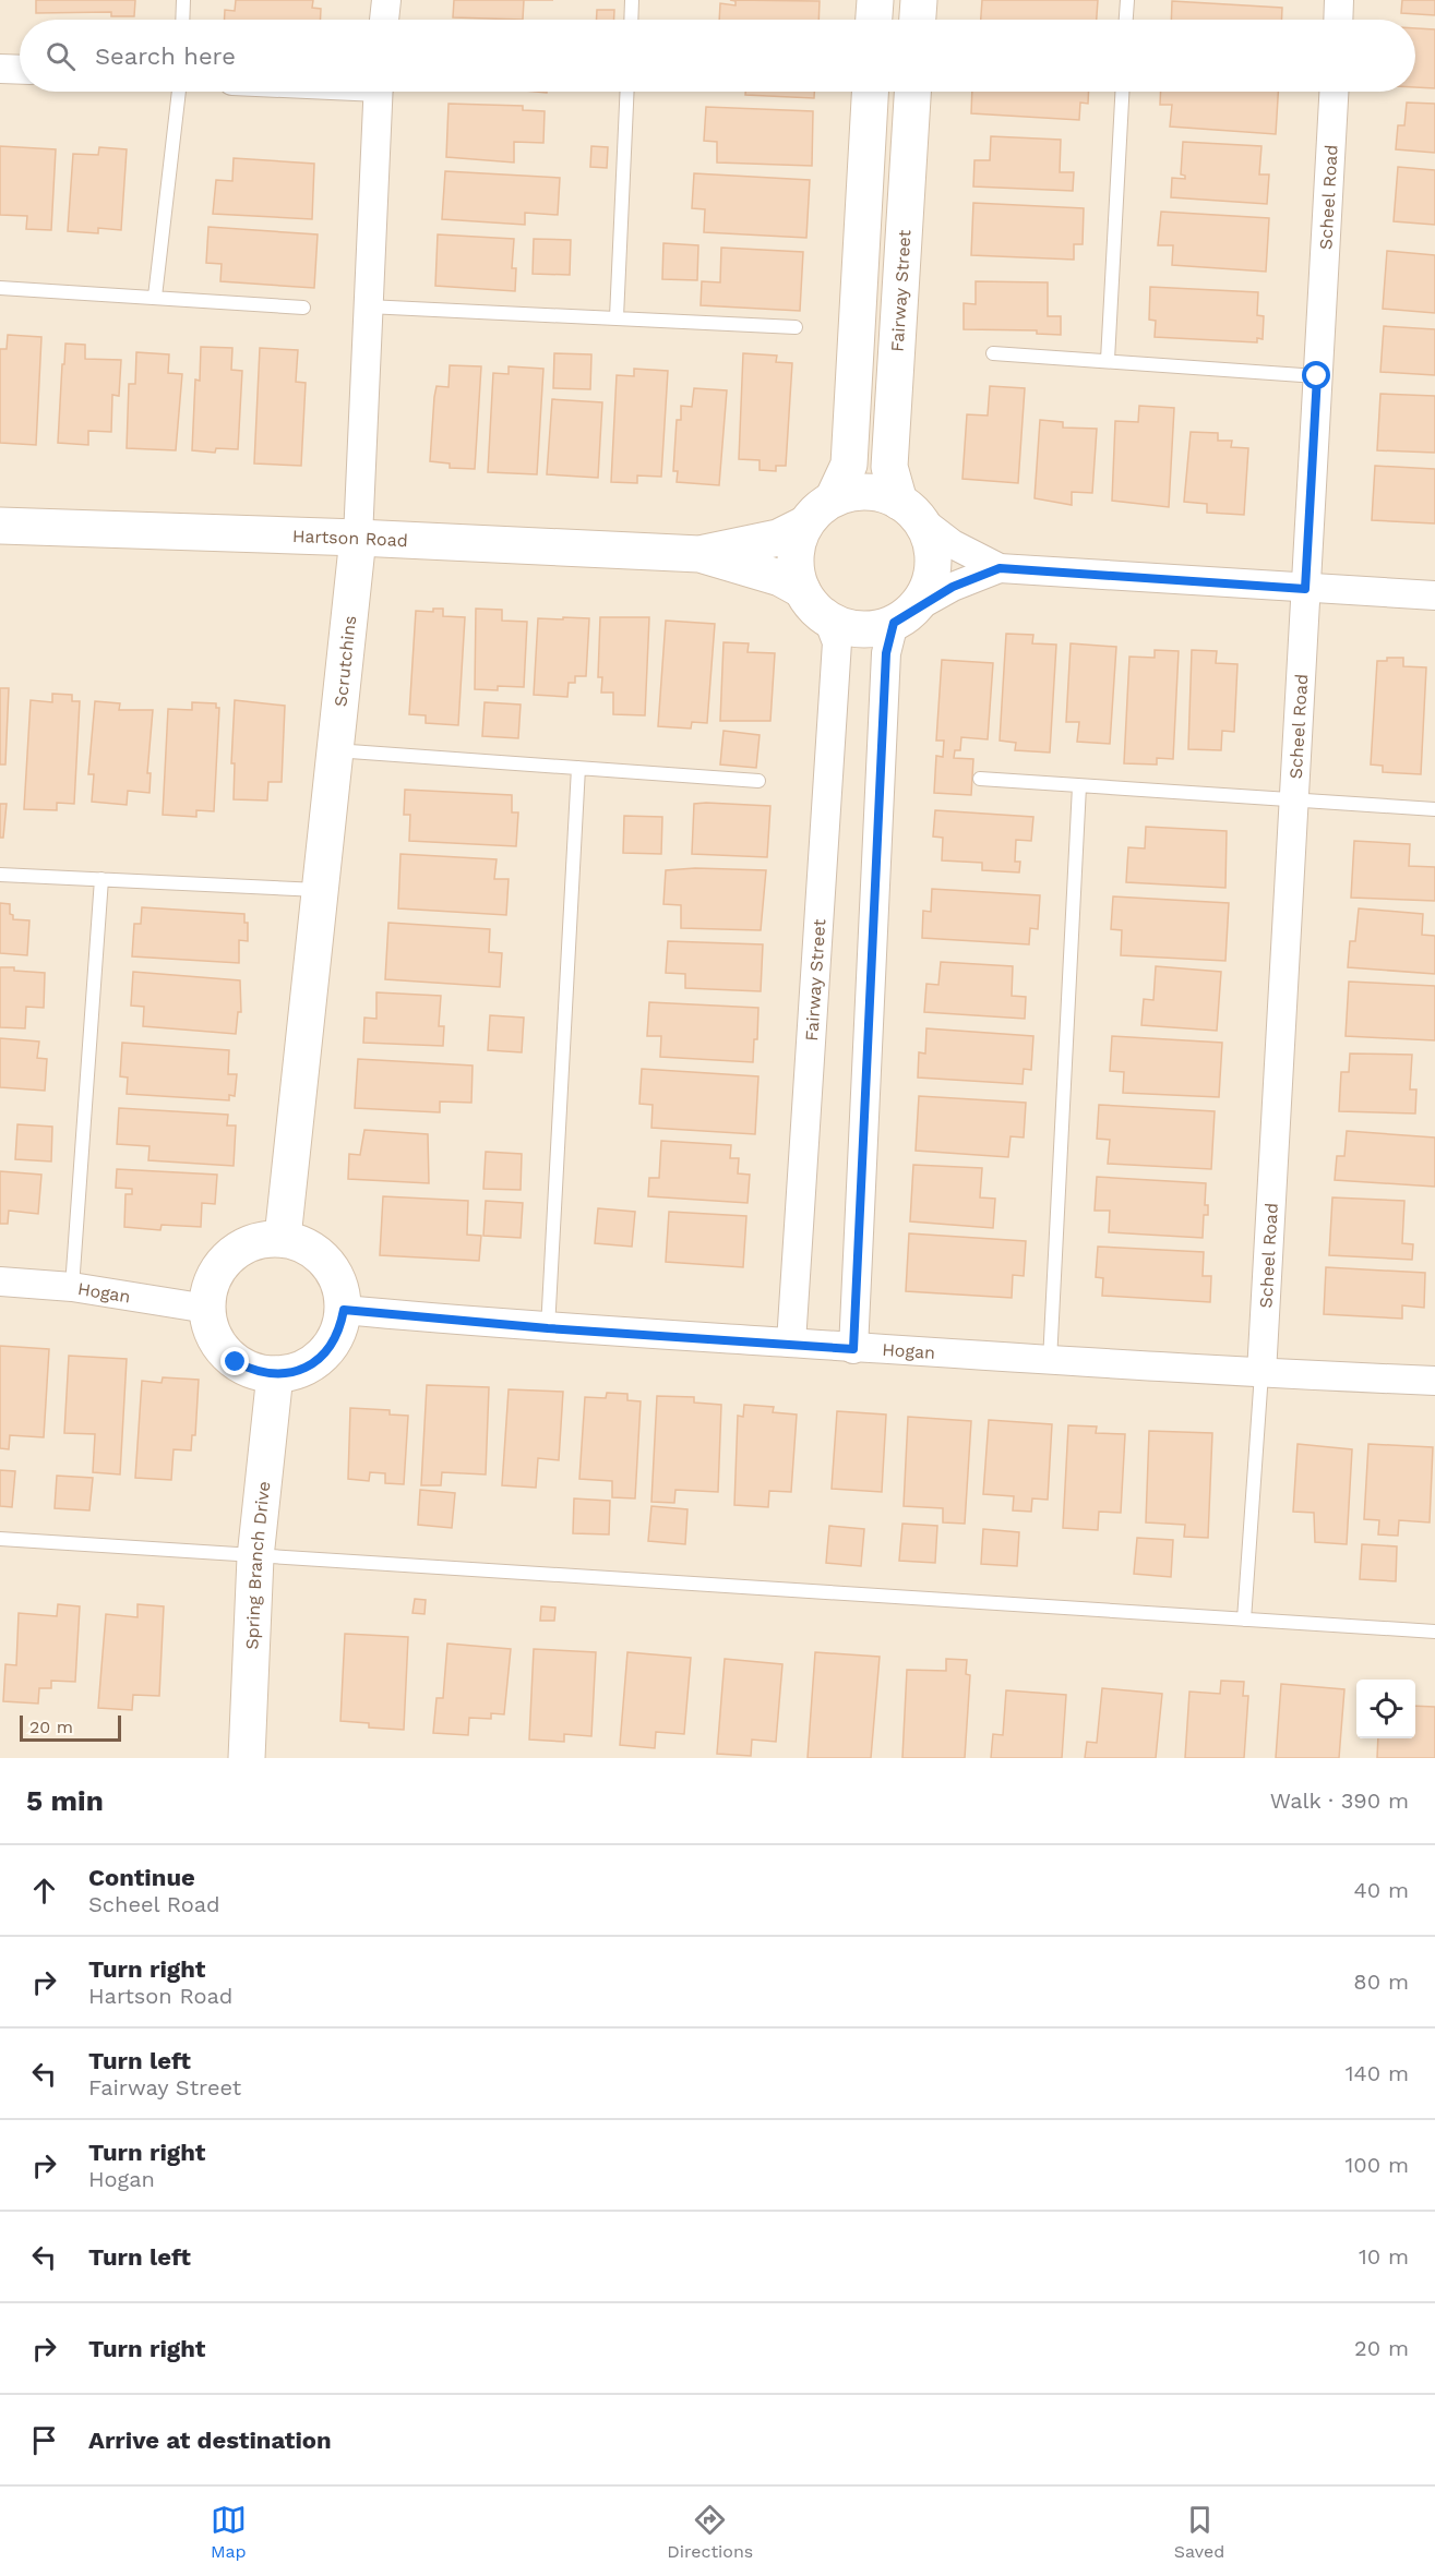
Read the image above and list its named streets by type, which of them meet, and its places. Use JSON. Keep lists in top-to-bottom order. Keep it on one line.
{"streets":{"street":["Scheel Road","Fairway Street","Hartson Road","Scrutchins","Hogan","Spring Branch Drive"]},"crossings":[["Scheel Road","Hogan"],["Fairway Street","Hartson Road"],["Fairway Street","Hogan"],["Hartson Road","Scrutchins"],["Scrutchins","Hogan"],["Scrutchins","Spring Branch Drive"],["Hogan","Spring Branch Drive"]],"scale_bar":"20 m","page":{"search":"Search here","scale":"20 m","heading":["5 min","Walk · 390 m"],"list":[["Continue","Scheel Road","40 m"],["Turn right","Hartson Road","80 m"],["Turn left","Fairway Street","140 m"],["Turn right","Hogan","100 m"],["Turn left","10 m"],["Turn right","20 m"],"Arrive at destination"],"nav":["Map","Directions","Saved"]}}
